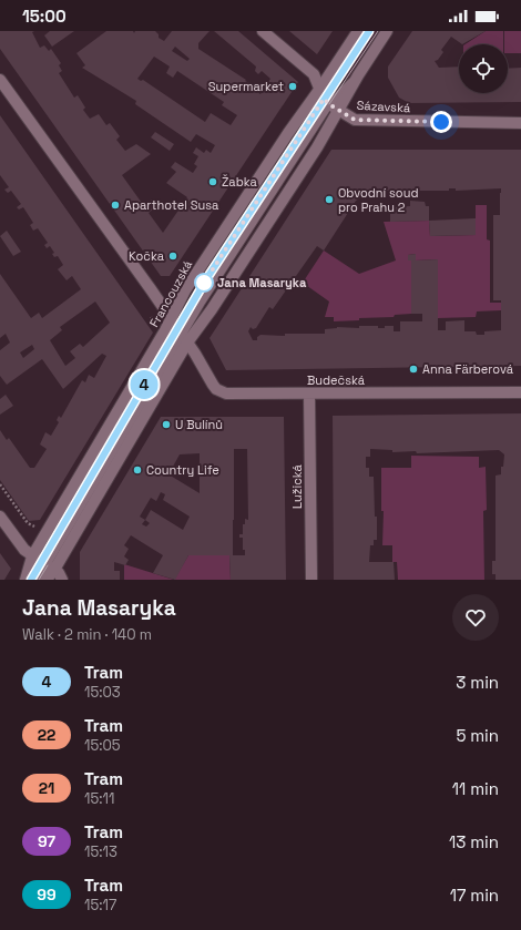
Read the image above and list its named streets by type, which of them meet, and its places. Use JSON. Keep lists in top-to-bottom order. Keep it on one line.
{"streets":{"street":["Sázavská","Francouzská","Budečská","Lužická"]},"crossings":[["Sázavská","Francouzská"],["Francouzská","Budečská"],["Budečská","Lužická"]],"places":["Supermarket","Žabka","Obvodní soud pro Prahu 2","Aparthotel Susa","Kočka","Jana Masaryka","Anna Fӓrberová","U Bulínů","Country Life"],"lines":["tram line 4"],"page":{"status":"15:00","on_map":"4","heading":["Jana Masaryka","Walk · 2 min · 140 m"],"list":[{"mark":"4","name":"Tram","note":"15:03","value":"3 min"},{"mark":"22","name":"Tram","note":"15:05","value":"5 min"},{"mark":"21","name":"Tram","note":"15:11","value":"11 min"},{"mark":"97","name":"Tram","note":"15:13","value":"13 min"},{"mark":"99","name":"Tram","note":"15:17","value":"17 min"}]}}
